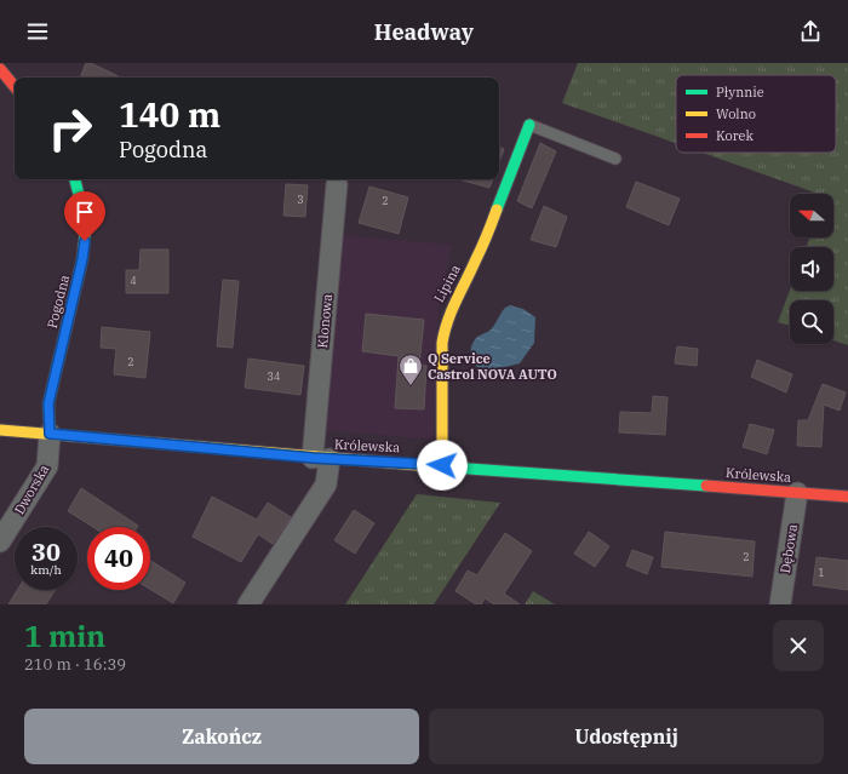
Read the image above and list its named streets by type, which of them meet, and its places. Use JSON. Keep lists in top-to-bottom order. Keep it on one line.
{"streets":{"street":["Lipina","Pogodna","Klonowa","Królewska","Dworska","Dębowa"]},"crossings":[["Lipina","Królewska"],["Pogodna","Królewska"],["Pogodna","Dworska"],["Klonowa","Królewska"],["Królewska","Dworska"],["Królewska","Dębowa"]],"places":{"shop":["Q Service Castrol NOVA AUTO"]},"house_numbers":["3","2","4","2","34","2","1"],"legend":["Płynnie","Wolno","Korek"],"north":"left","page":{"header":"Headway","turn":["140 m","Pogodna"],"speed":"30 km/h","limit":"40","heading":["1 min","210 m · 16:39"],"buttons":["Zakończ","Udostępnij"]}}
